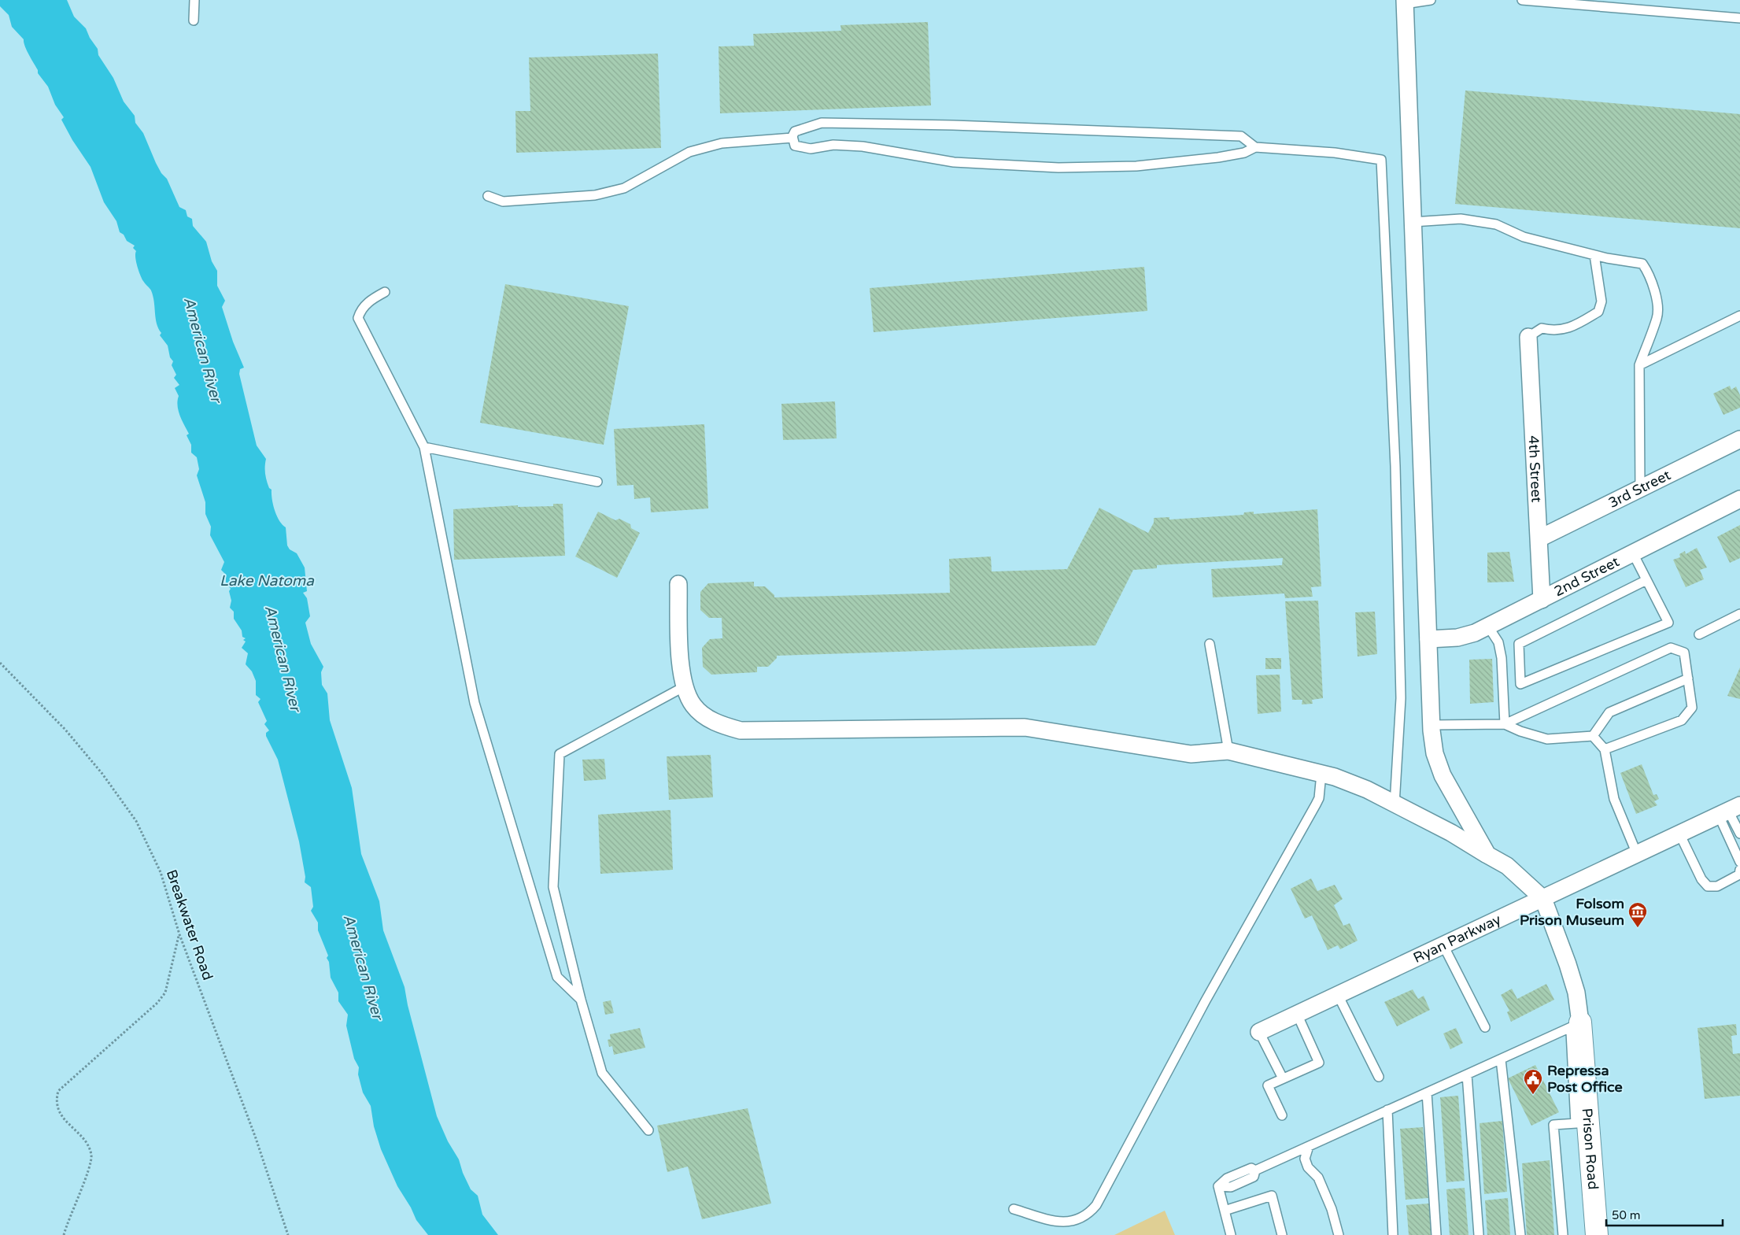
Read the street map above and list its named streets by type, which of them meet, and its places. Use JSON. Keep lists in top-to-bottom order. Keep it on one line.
{"streets":{"street":["4th Street","3rd Street","2nd Street","Ryan Parkway","Prison Road"],"path":["Breakwater Road"]},"crossings":[["4th Street","3rd Street"],["4th Street","2nd Street"],["Ryan Parkway","Prison Road"]],"water":["American River","Lake Natoma"],"places":{"museum":["Folsom Prison Museum"],"public building":["Repressa Post Office"]},"scale_bar":"50 m"}
